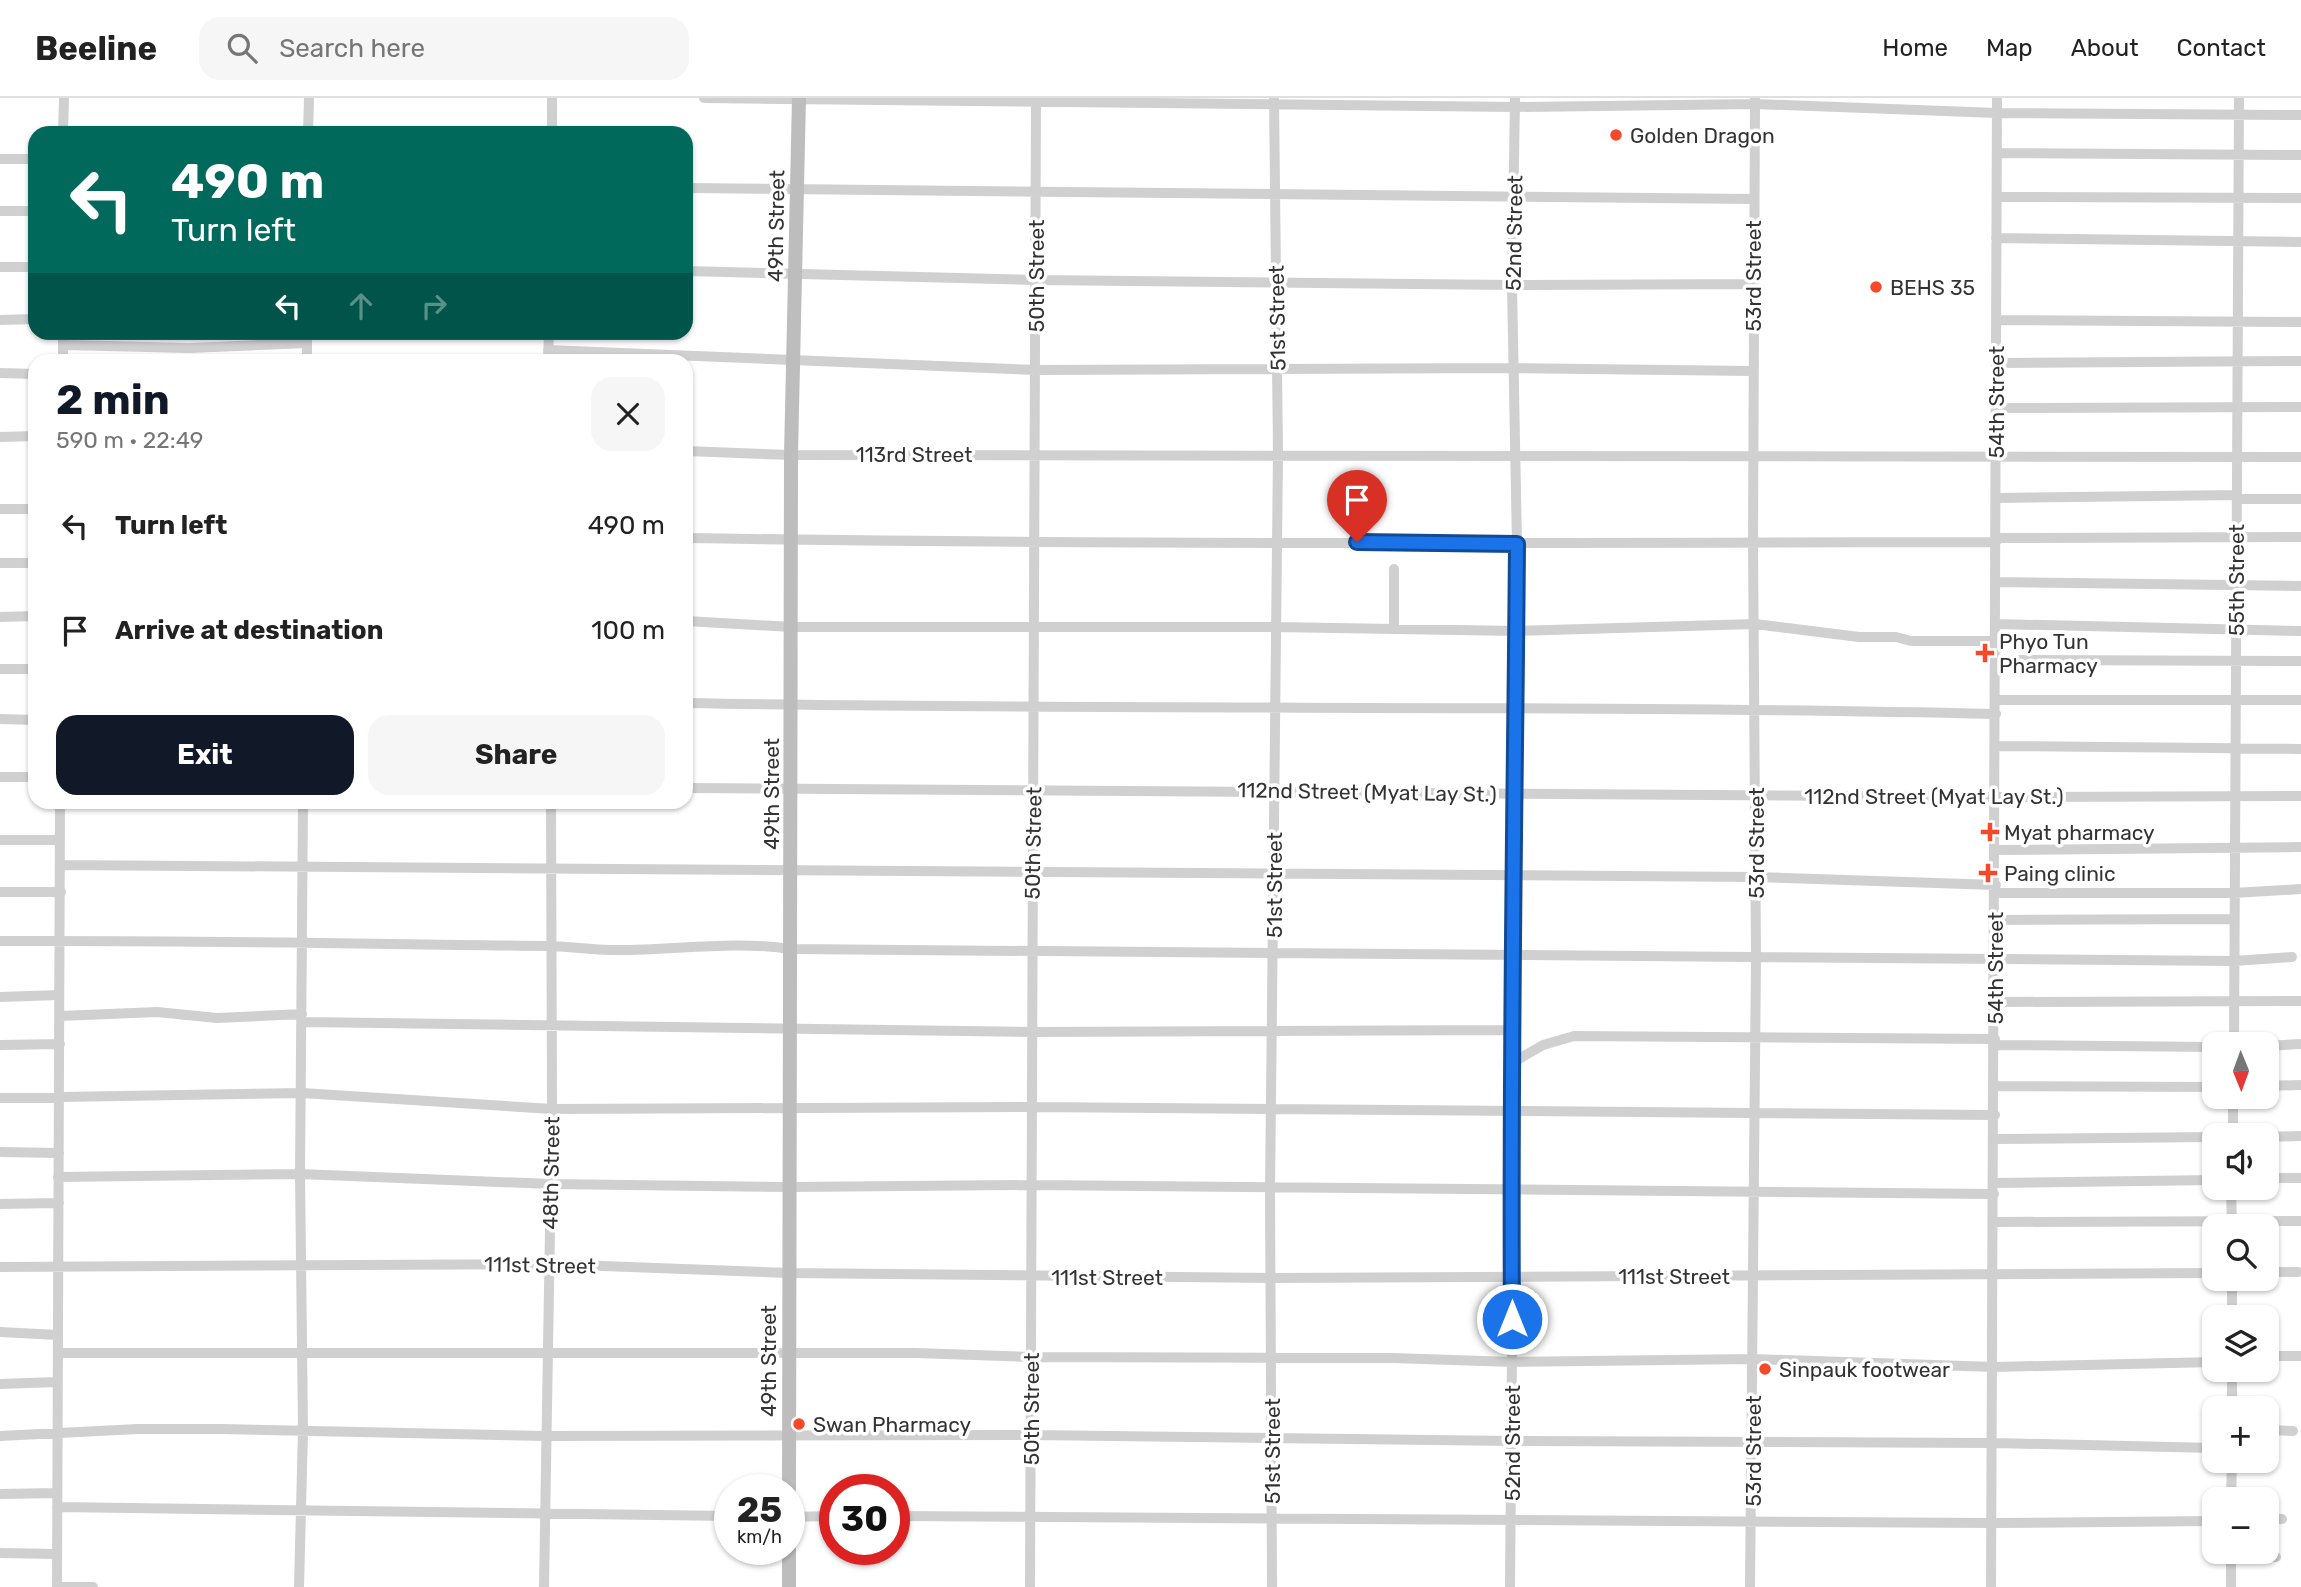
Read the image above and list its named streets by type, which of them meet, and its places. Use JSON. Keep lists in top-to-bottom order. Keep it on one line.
{"streets":{"main road":["49th Street"],"street":["52nd Street","50th Street","53rd Street","51st Street","54th Street","113rd Street","55th Street","112nd Street (Myat Lay St.)","48th Street","111st Street"]},"crossings":[["49th Street","113rd Street"],["49th Street","112nd Street (Myat Lay St.)"],["49th Street","111st Street"],["52nd Street","113rd Street"],["52nd Street","112nd Street (Myat Lay St.)"],["52nd Street","111st Street"],["50th Street","113rd Street"],["50th Street","112nd Street (Myat Lay St.)"],["50th Street","111st Street"],["53rd Street","113rd Street"],["53rd Street","112nd Street (Myat Lay St.)"],["53rd Street","111st Street"],["51st Street","113rd Street"],["51st Street","112nd Street (Myat Lay St.)"],["51st Street","111st Street"],["54th Street","113rd Street"],["54th Street","112nd Street (Myat Lay St.)"],["54th Street","111st Street"],["113rd Street","55th Street"],["55th Street","112nd Street (Myat Lay St.)"],["48th Street","111st Street"]],"places":{"other":["Golden Dragon","BEHS 35","Sinpauk footwear","Swan Pharmacy"],"health":["Phyo Tun Pharmacy","Myat pharmacy","Paing clinic"]},"north":"bottom","page":{"header":"Beeline","search":"Search here","nav":["Home","Map","About","Contact"],"turn":["490 m","Turn left"],"heading":["2 min","590 m · 22:49"],"list":[{"name":"Turn left","value":"490 m"},{"name":"Arrive at destination","value":"100 m"}],"buttons":["Exit","Share"],"map_buttons":["+","−"],"speed":"25 km/h","limit":"30"}}
